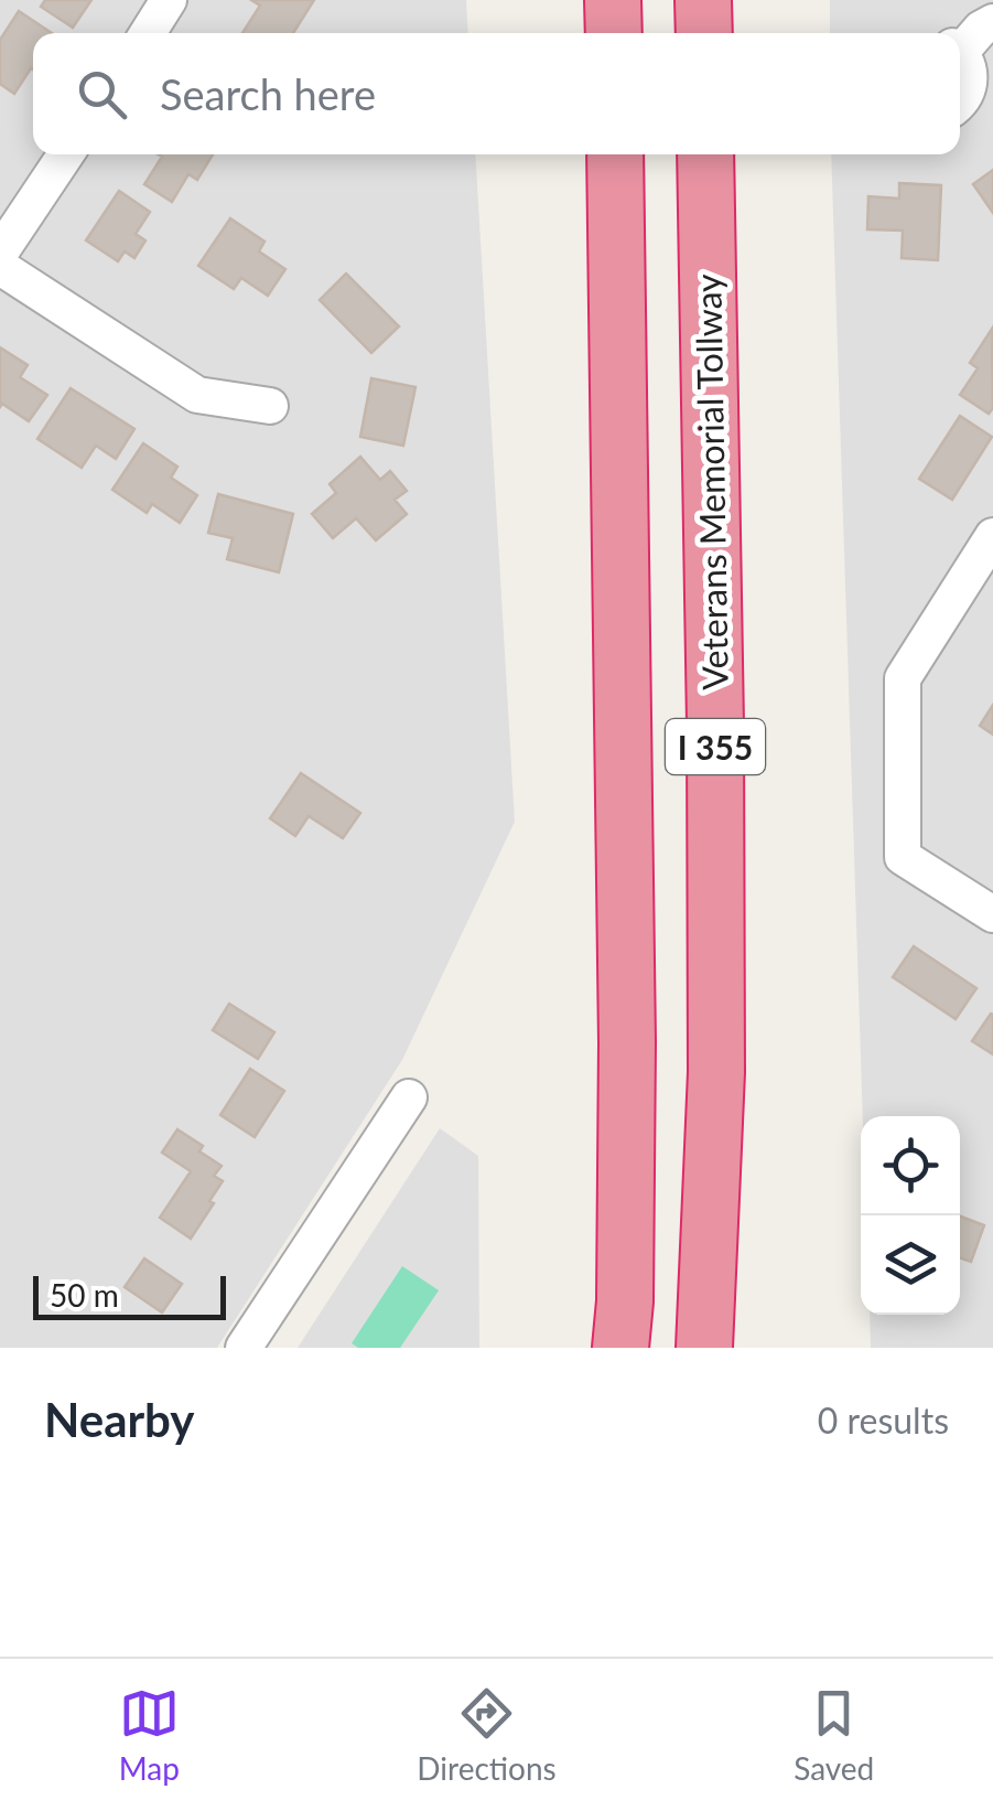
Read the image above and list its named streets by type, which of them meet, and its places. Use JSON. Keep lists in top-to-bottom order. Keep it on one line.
{"streets":{"highway":["Veterans Memorial Tollway","I 355"]},"scale_bar":"50 m","page":{"search":"Search here","scale":"50 m","heading":["Nearby","0 results"],"nav":["Map","Directions","Saved"]}}
